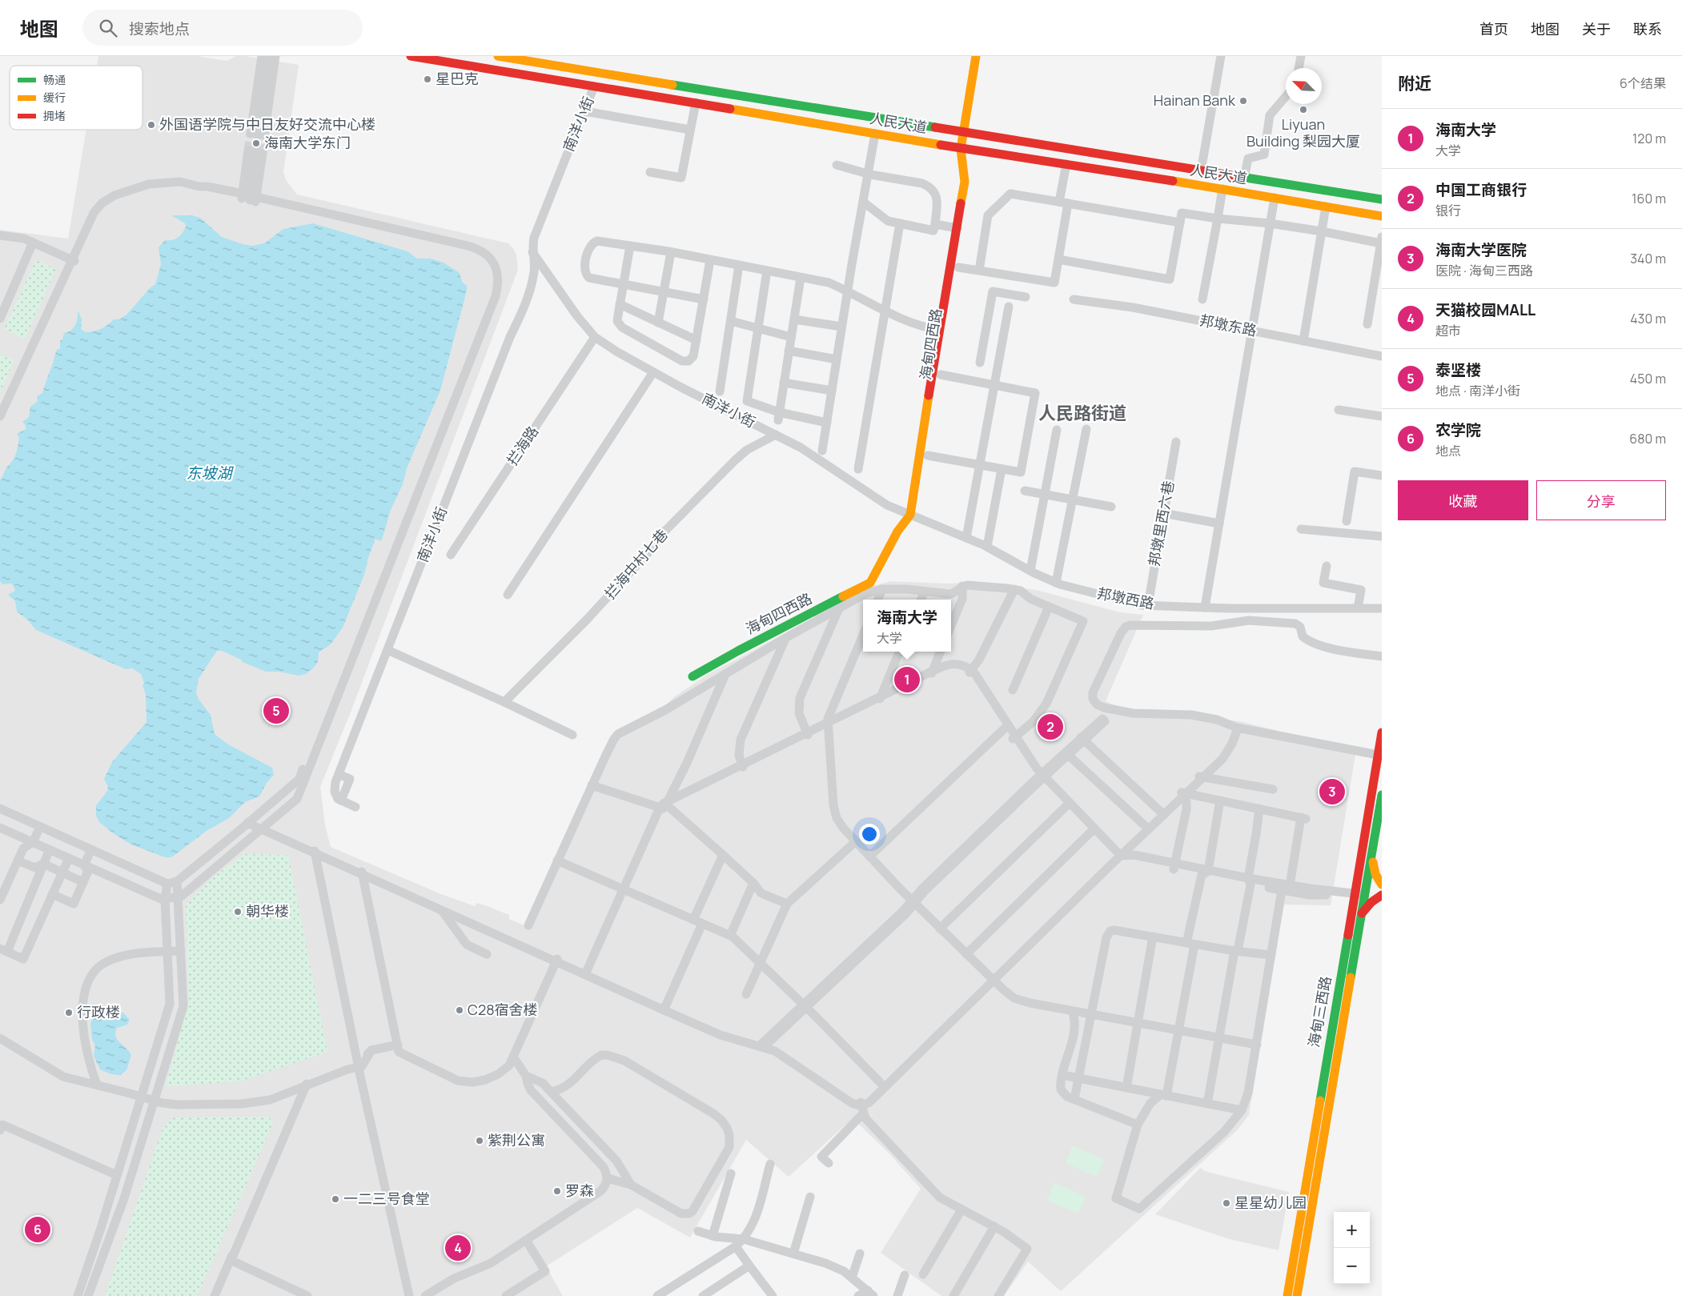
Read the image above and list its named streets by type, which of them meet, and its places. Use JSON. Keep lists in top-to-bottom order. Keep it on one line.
{"streets":{"main road":["人民大道","海甸四西路","海甸三西路"],"street":["南洋小街","邦墩东路","拦海路","邦墩里西六巷","拦海中村七巷","邦墩西路"]},"crossings":[["人民大道","南洋小街"],["人民大道","海甸四西路"],["南洋小街","海甸四西路"],["南洋小街","拦海路"],["南洋小街","拦海中村七巷"],["南洋小街","邦墩西路"],["海甸四西路","邦墩西路"],["邦墩里西六巷","邦墩西路"]],"districts":["人民路街道"],"water":["东坡湖"],"places":["星巴克","Hainan Bank","Liyuan Building 梨园大厦","外国语学院与中日友好交流中心楼","海南大学东门","朝华楼","C28宿舍楼","行政楼","紫荆公寓","罗森","一二三号食堂","星星幼儿园"],"legend":["畅通","缓行","拥堵"],"north":"top left","page":{"header":"地图","search":"搜索地点","nav":["首页","地图","关于","联系"],"heading":["附近","6个结果"],"list":[{"mark":"1","name":"海南大学","note":"大学","value":"120 m"},{"mark":"2","name":"中国工商银行","note":"银行","value":"160 m"},{"mark":"3","name":"海南大学医院","note":"医院 · 海甸三西路","value":"340 m"},{"mark":"4","name":"天猫校园MALL","note":"超市","value":"430 m"},{"mark":"5","name":"泰坚楼","note":"地点 · 南洋小街","value":"450 m"},{"mark":"6","name":"农学院","note":"地点","value":"680 m"}],"buttons":["收藏","分享"],"popup":["海南大学","大学"],"pins":["1","5","2","3","6","4"],"map_buttons":["+","−"]}}
